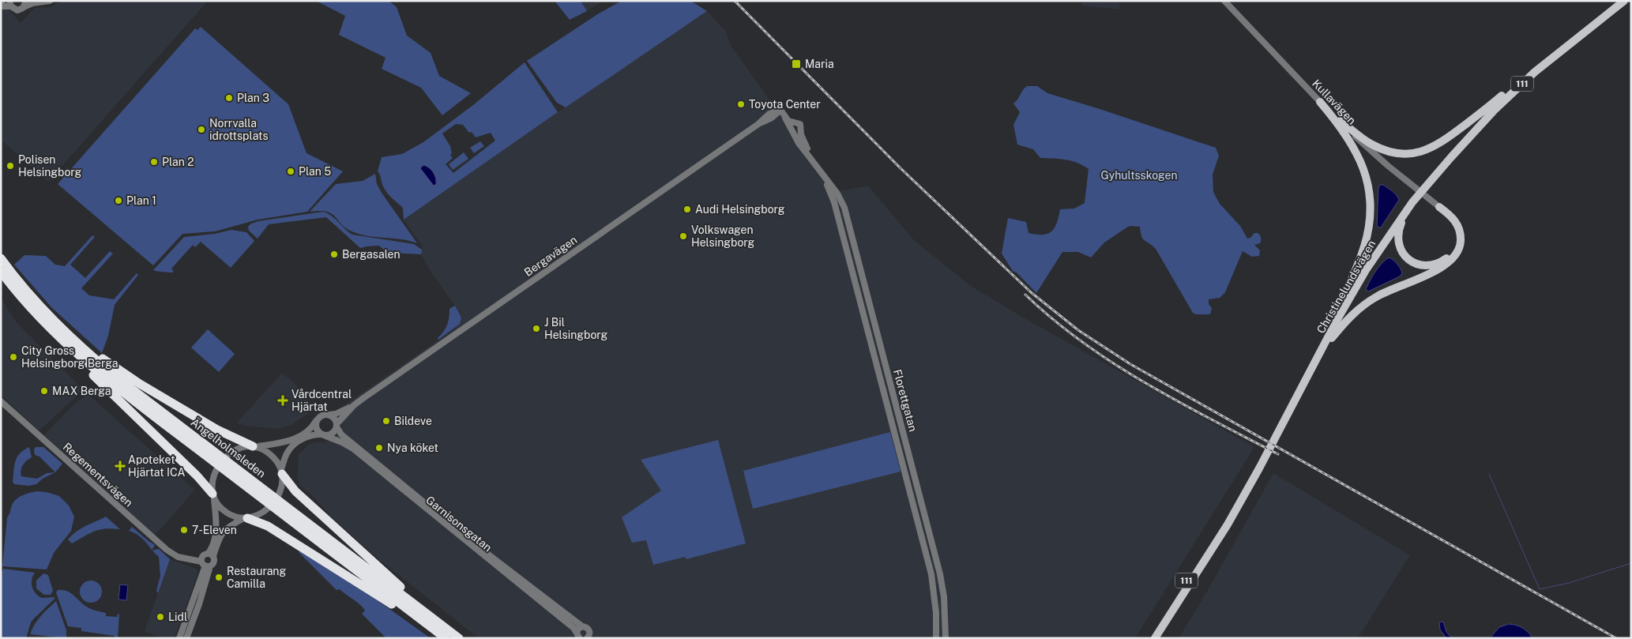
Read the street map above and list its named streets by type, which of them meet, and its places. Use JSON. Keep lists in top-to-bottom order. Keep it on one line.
{"streets":{"highway":["Ängelholmsleden"],"main road":["111","Christinelundsvägen"],"street":["Kullavägen","Bergavägen","Florettgatan","Regementsvägen","Garnisonsgatan"]},"crossings":[["Bergavägen","Florettgatan"],["Bergavägen","Garnisonsgatan"]],"parks":["Gyhultsskogen"],"places":{"transit":["Maria"],"other":["Plan 3","Toyota Center","Norrvalla idrottsplats","Plan 2","Polisen Helsingborg","Plan 5","Plan 1","Audi Helsingborg","Volkswagen Helsingborg","Bergasalen","J Bil Helsingborg","City Gross Helsingborg Berga","MAX Berga","Bildeve","Nya köket","7-Eleven","Restaurang Camilla","Lidl"],"health":["Vårdcentral Hjärtat","Apoteket Hjärtat ICA"]}}
